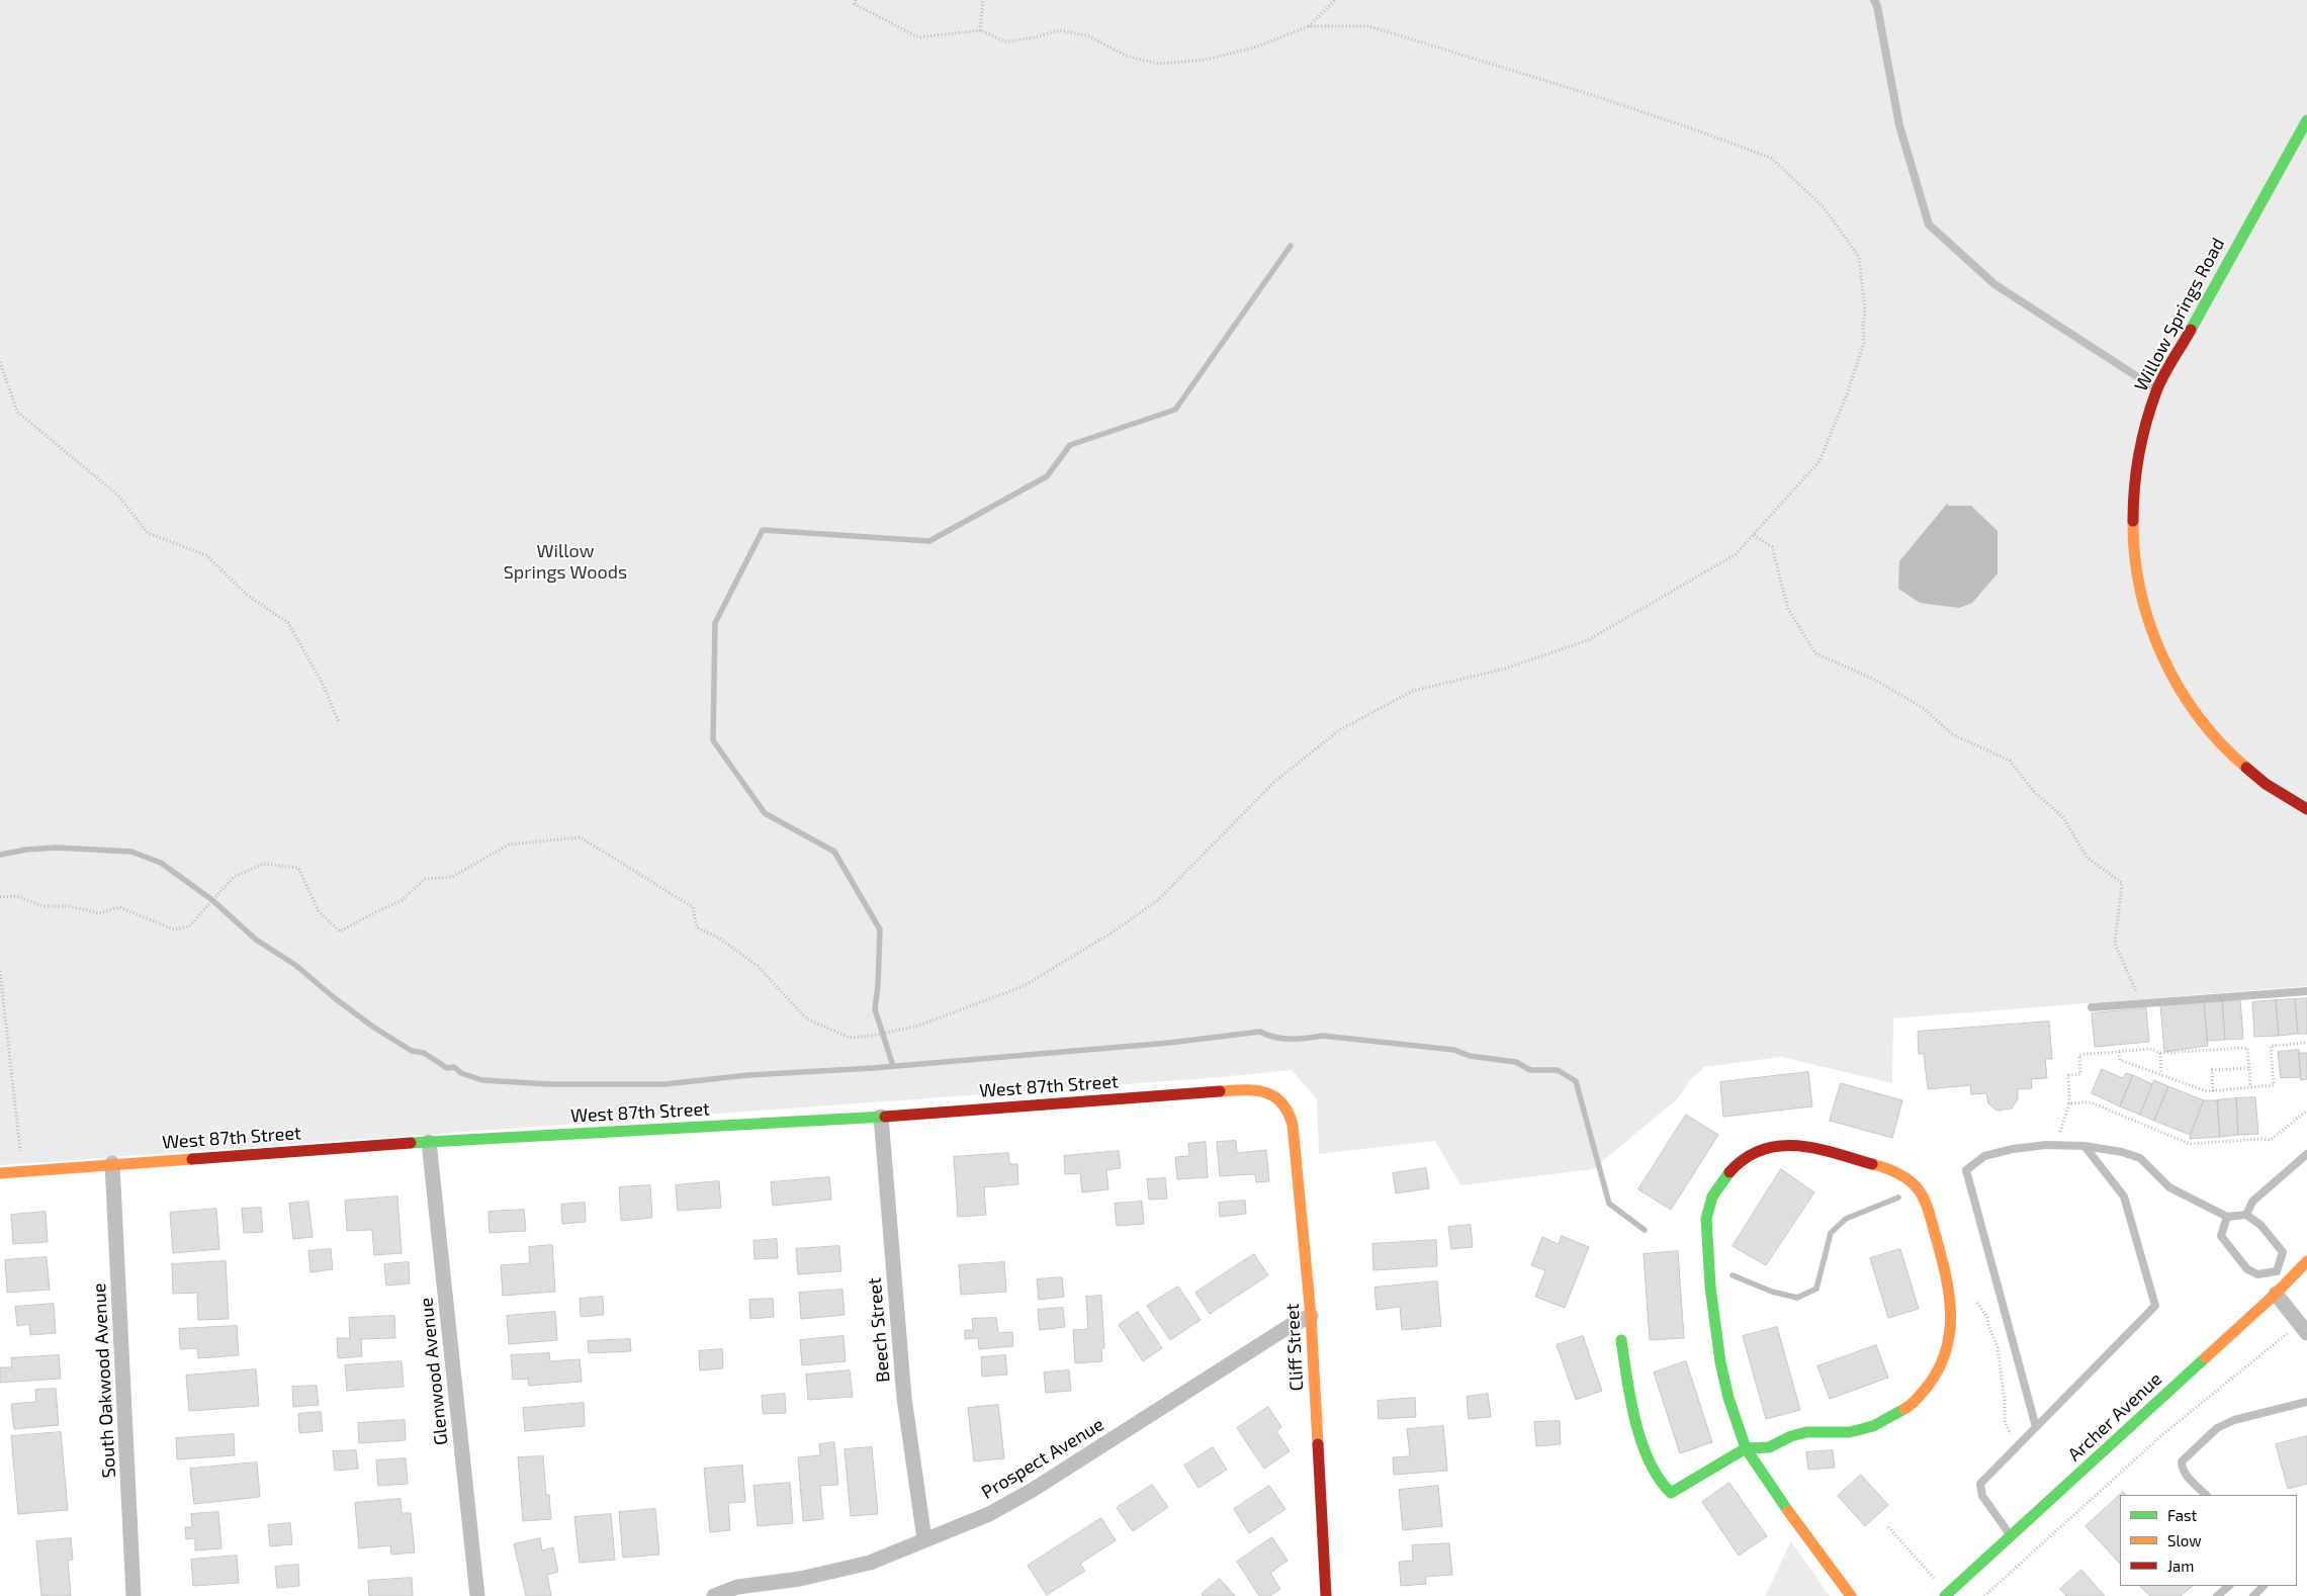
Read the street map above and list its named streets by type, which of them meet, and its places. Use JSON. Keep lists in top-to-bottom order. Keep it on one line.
{"streets":{"street":["Willow Springs Road","West 87th Street","Beech Street","Cliff Street","Glenwood Avenue","South Oakwood Avenue","Archer Avenue","Prospect Avenue"]},"crossings":[["West 87th Street","Beech Street"],["West 87th Street","Cliff Street"],["West 87th Street","Glenwood Avenue"],["West 87th Street","South Oakwood Avenue"],["Beech Street","Prospect Avenue"],["Cliff Street","Prospect Avenue"]],"parks":["Willow Springs Woods"],"legend":["Fast","Slow","Jam"]}
